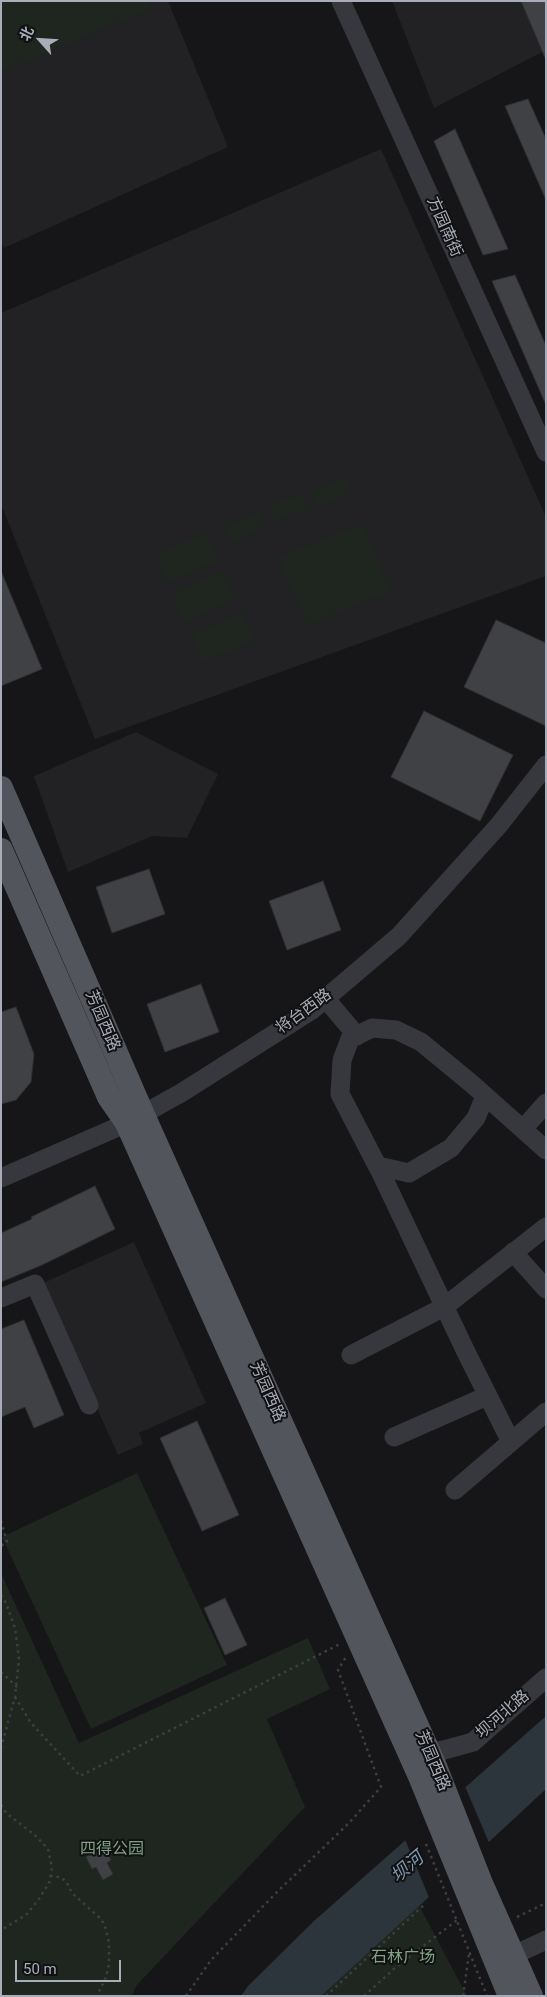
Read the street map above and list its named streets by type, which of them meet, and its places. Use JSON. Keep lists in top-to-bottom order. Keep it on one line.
{"streets":{"main road":["芳园西路"],"street":["方园南街","将台西路","坝河北路"]},"crossings":[["将台西路","芳园西路"],["芳园西路","坝河北路"]],"water":["坝河"],"parks":["四得公园","石林广场"],"scale_bar":"50 m","north":"top left"}
